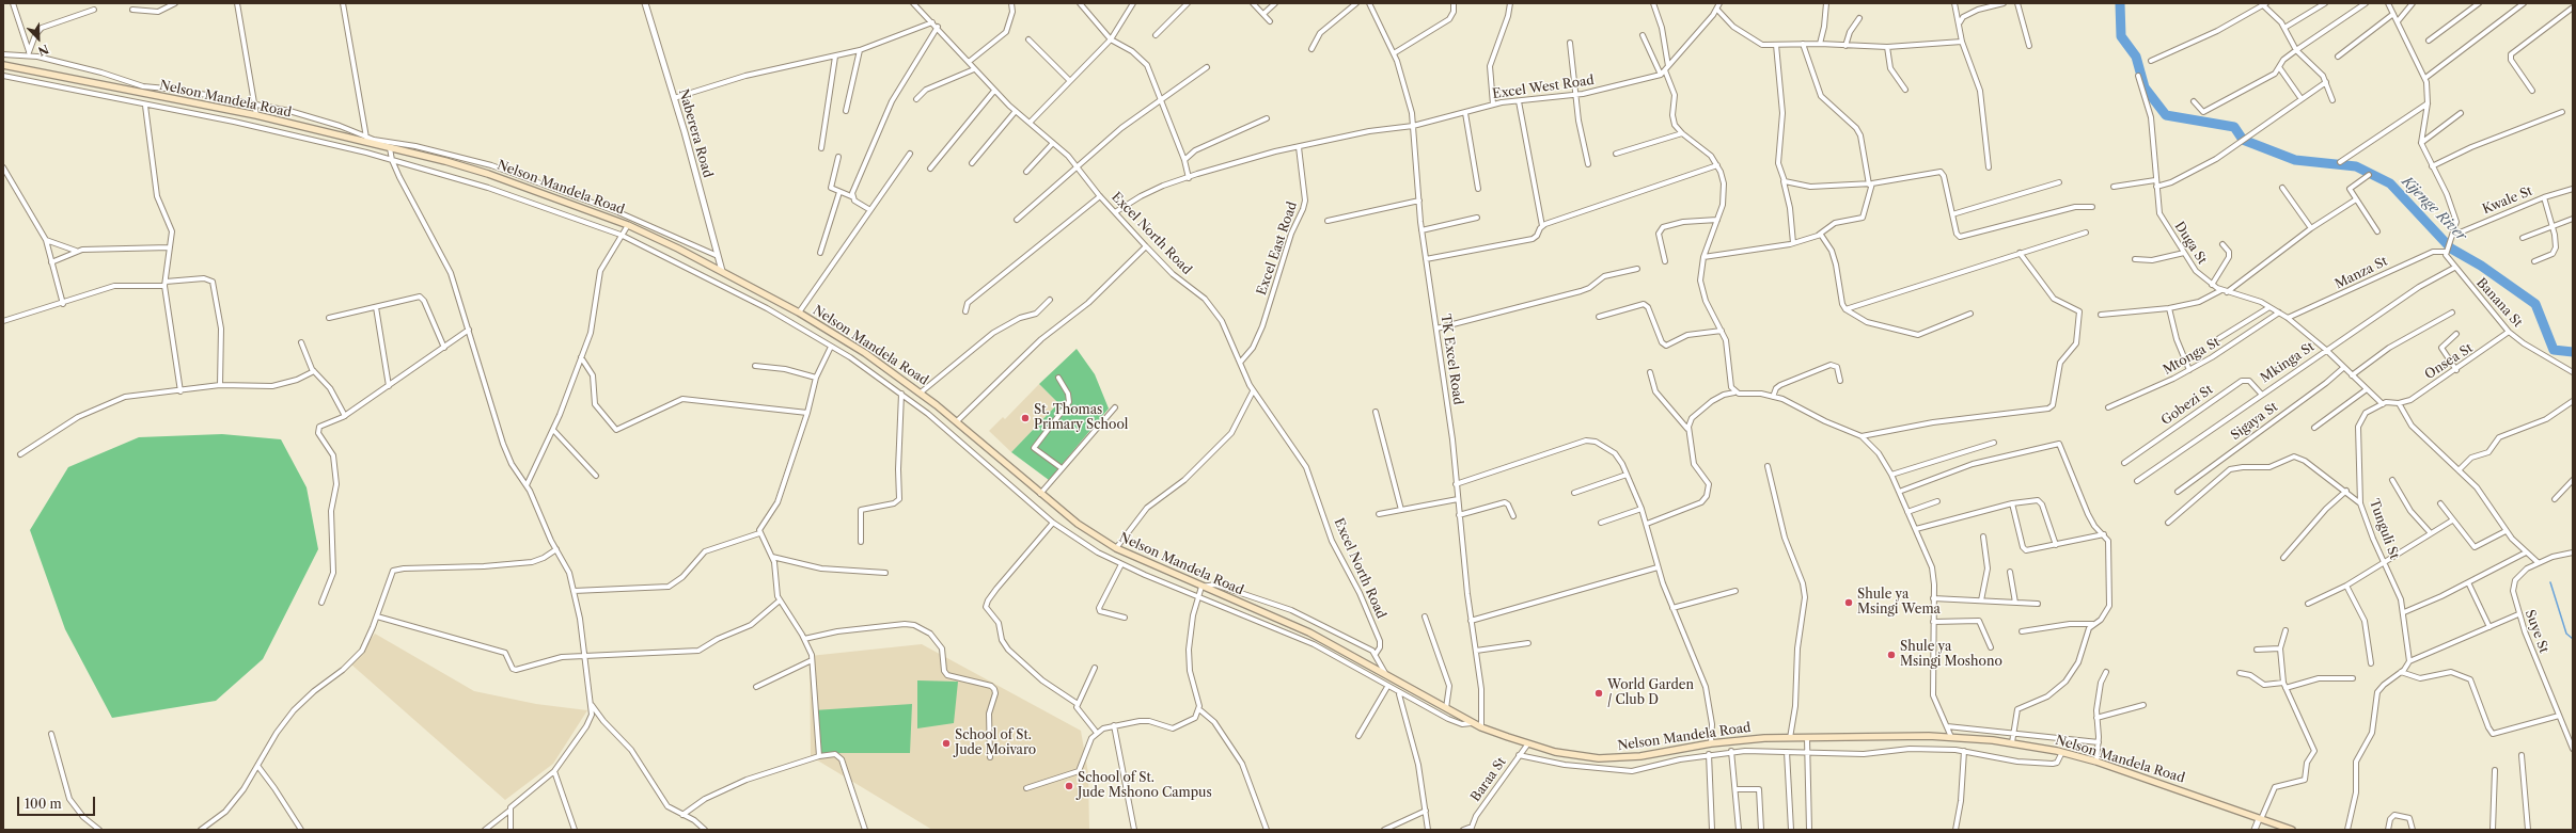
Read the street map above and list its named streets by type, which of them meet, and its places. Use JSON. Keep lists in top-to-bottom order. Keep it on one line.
{"streets":{"main road":["Nelson Mandela Road"],"street":["Excel West Road","Naberera Road","Kwale St","Excel North Road","Duga St","Excel East Road","Manza St","Banana St","Mtonga St","TK Excel Road","Onsea St","Mkinga St","Gobezi St","Sigaya St","Tunguli St","Suye St","Baraa St"]},"crossings":[["Excel West Road","TK Excel Road"],["Nelson Mandela Road","Naberera Road"],["Nelson Mandela Road","TK Excel Road"],["Nelson Mandela Road","Baraa St"],["Excel North Road","Excel East Road"],["Duga St","Manza St"],["Duga St","Mtonga St"],["Duga St","Mkinga St"],["Duga St","Sigaya St"],["Duga St","Tunguli St"],["Manza St","Banana St"],["Banana St","Onsea St"],["Banana St","Mkinga St"],["Onsea St","Tunguli St"],["Mkinga St","Gobezi St"]],"water":["Kijenge River"],"places":["St. Thomas Primary School","Shule ya Msingi Wema","Shule ya Msingi Moshono","World Garden / Club D","School of St. Jude Moivaro","School of St. Jude Mshono Campus"],"scale_bar":"100 m","north":"bottom right"}
